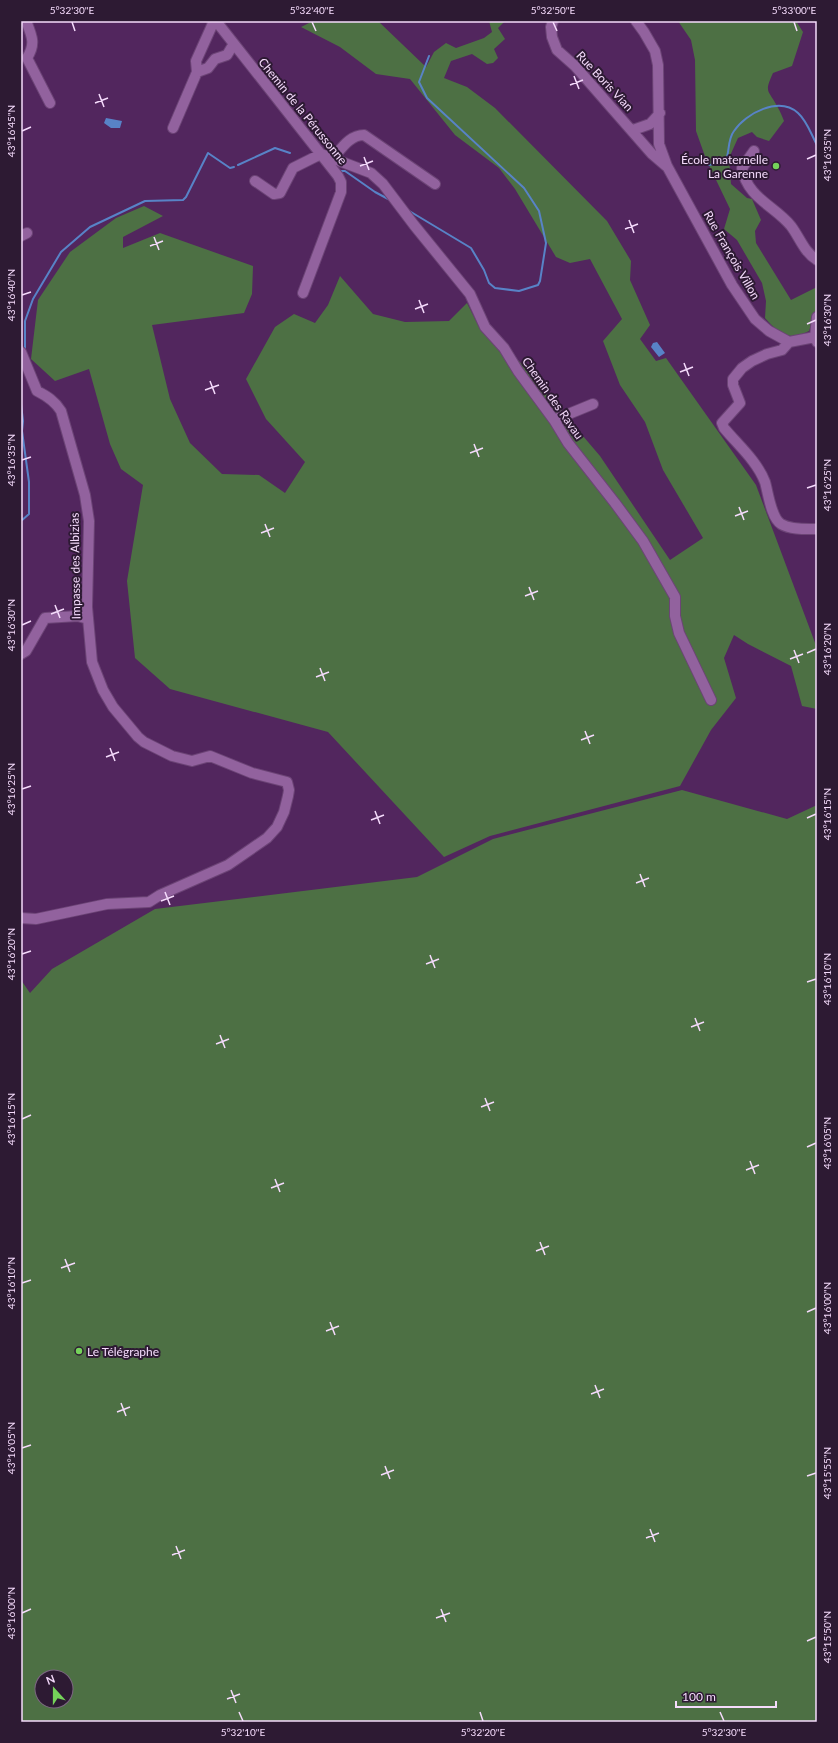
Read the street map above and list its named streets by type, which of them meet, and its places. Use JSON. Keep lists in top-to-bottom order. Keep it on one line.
{"streets":{"street":["Rue Boris Vian","Chemin de la Pérussonne","Rue François Villon","Chemin des Ravau","Impasse des Albizias"]},"crossings":[["Rue Boris Vian","Rue François Villon"],["Chemin de la Pérussonne","Chemin des Ravau"]],"places":["École maternelle La Garenne","Le Télégraphe"],"scale_bar":"100 m","north":"top","coordinates":["5°32'30\"E","5°32'40\"E","5°32'50\"E","5°33'00\"E","43°16'45\"N","43°16'35\"N","43°16'40\"N","43°16'30\"N","43°16'25\"N","43°16'20\"N","43°16'15\"N","43°16'10\"N","43°16'05\"N","43°16'00\"N","43°15'55\"N","43°15'50\"N","5°32'10\"E","5°32'20\"E"]}
